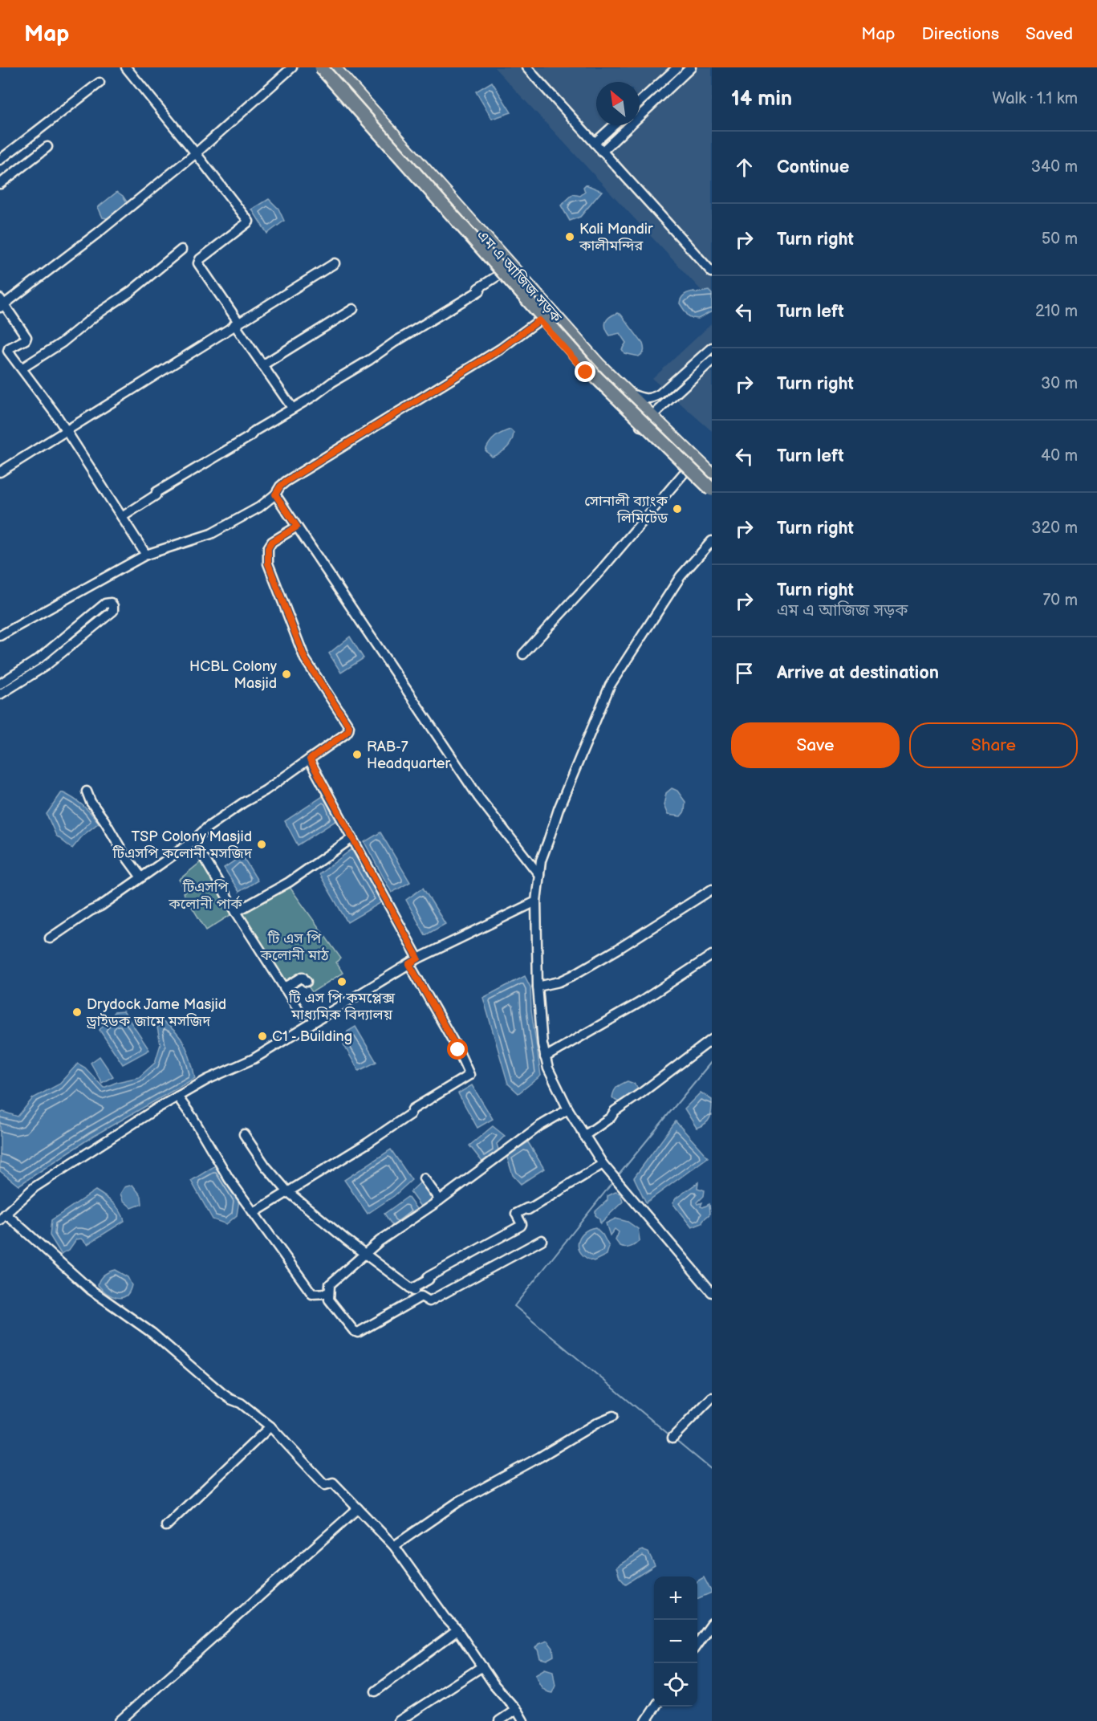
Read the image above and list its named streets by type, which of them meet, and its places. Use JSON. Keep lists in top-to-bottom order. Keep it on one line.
{"streets":{"main road":["এম এ আজিজ সড়ক"]},"parks":["টিএসপি কলোনী পার্ক","টি এস পি কলোনী মাঠ"],"places":["Kali Mandir কালীমন্দির","সোনালী ব্যাংক লিমিটেড","HCBL Colony Masjid","RAB-7 Headquarter","TSP Colony Masjid টিএসপি কলোনী মসজিদ","টি এস পি কমপ্লেক্স মাধ্যমিক বিদ্যালয়","Drydock Jame Masjid ড্রাইডক জামে মসজিদ","C1 - Building"],"north":"top left","page":{"header":"Map","nav":["Map","Directions","Saved"],"heading":["14 min","Walk · 1.1 km"],"list":[["Continue","340 m"],["Turn right","50 m"],["Turn left","210 m"],["Turn right","30 m"],["Turn left","40 m"],["Turn right","320 m"],["Turn right","এম এ আজিজ সড়ক","70 m"],"Arrive at destination"],"buttons":["Save","Share"],"map_buttons":["+","−"]}}
